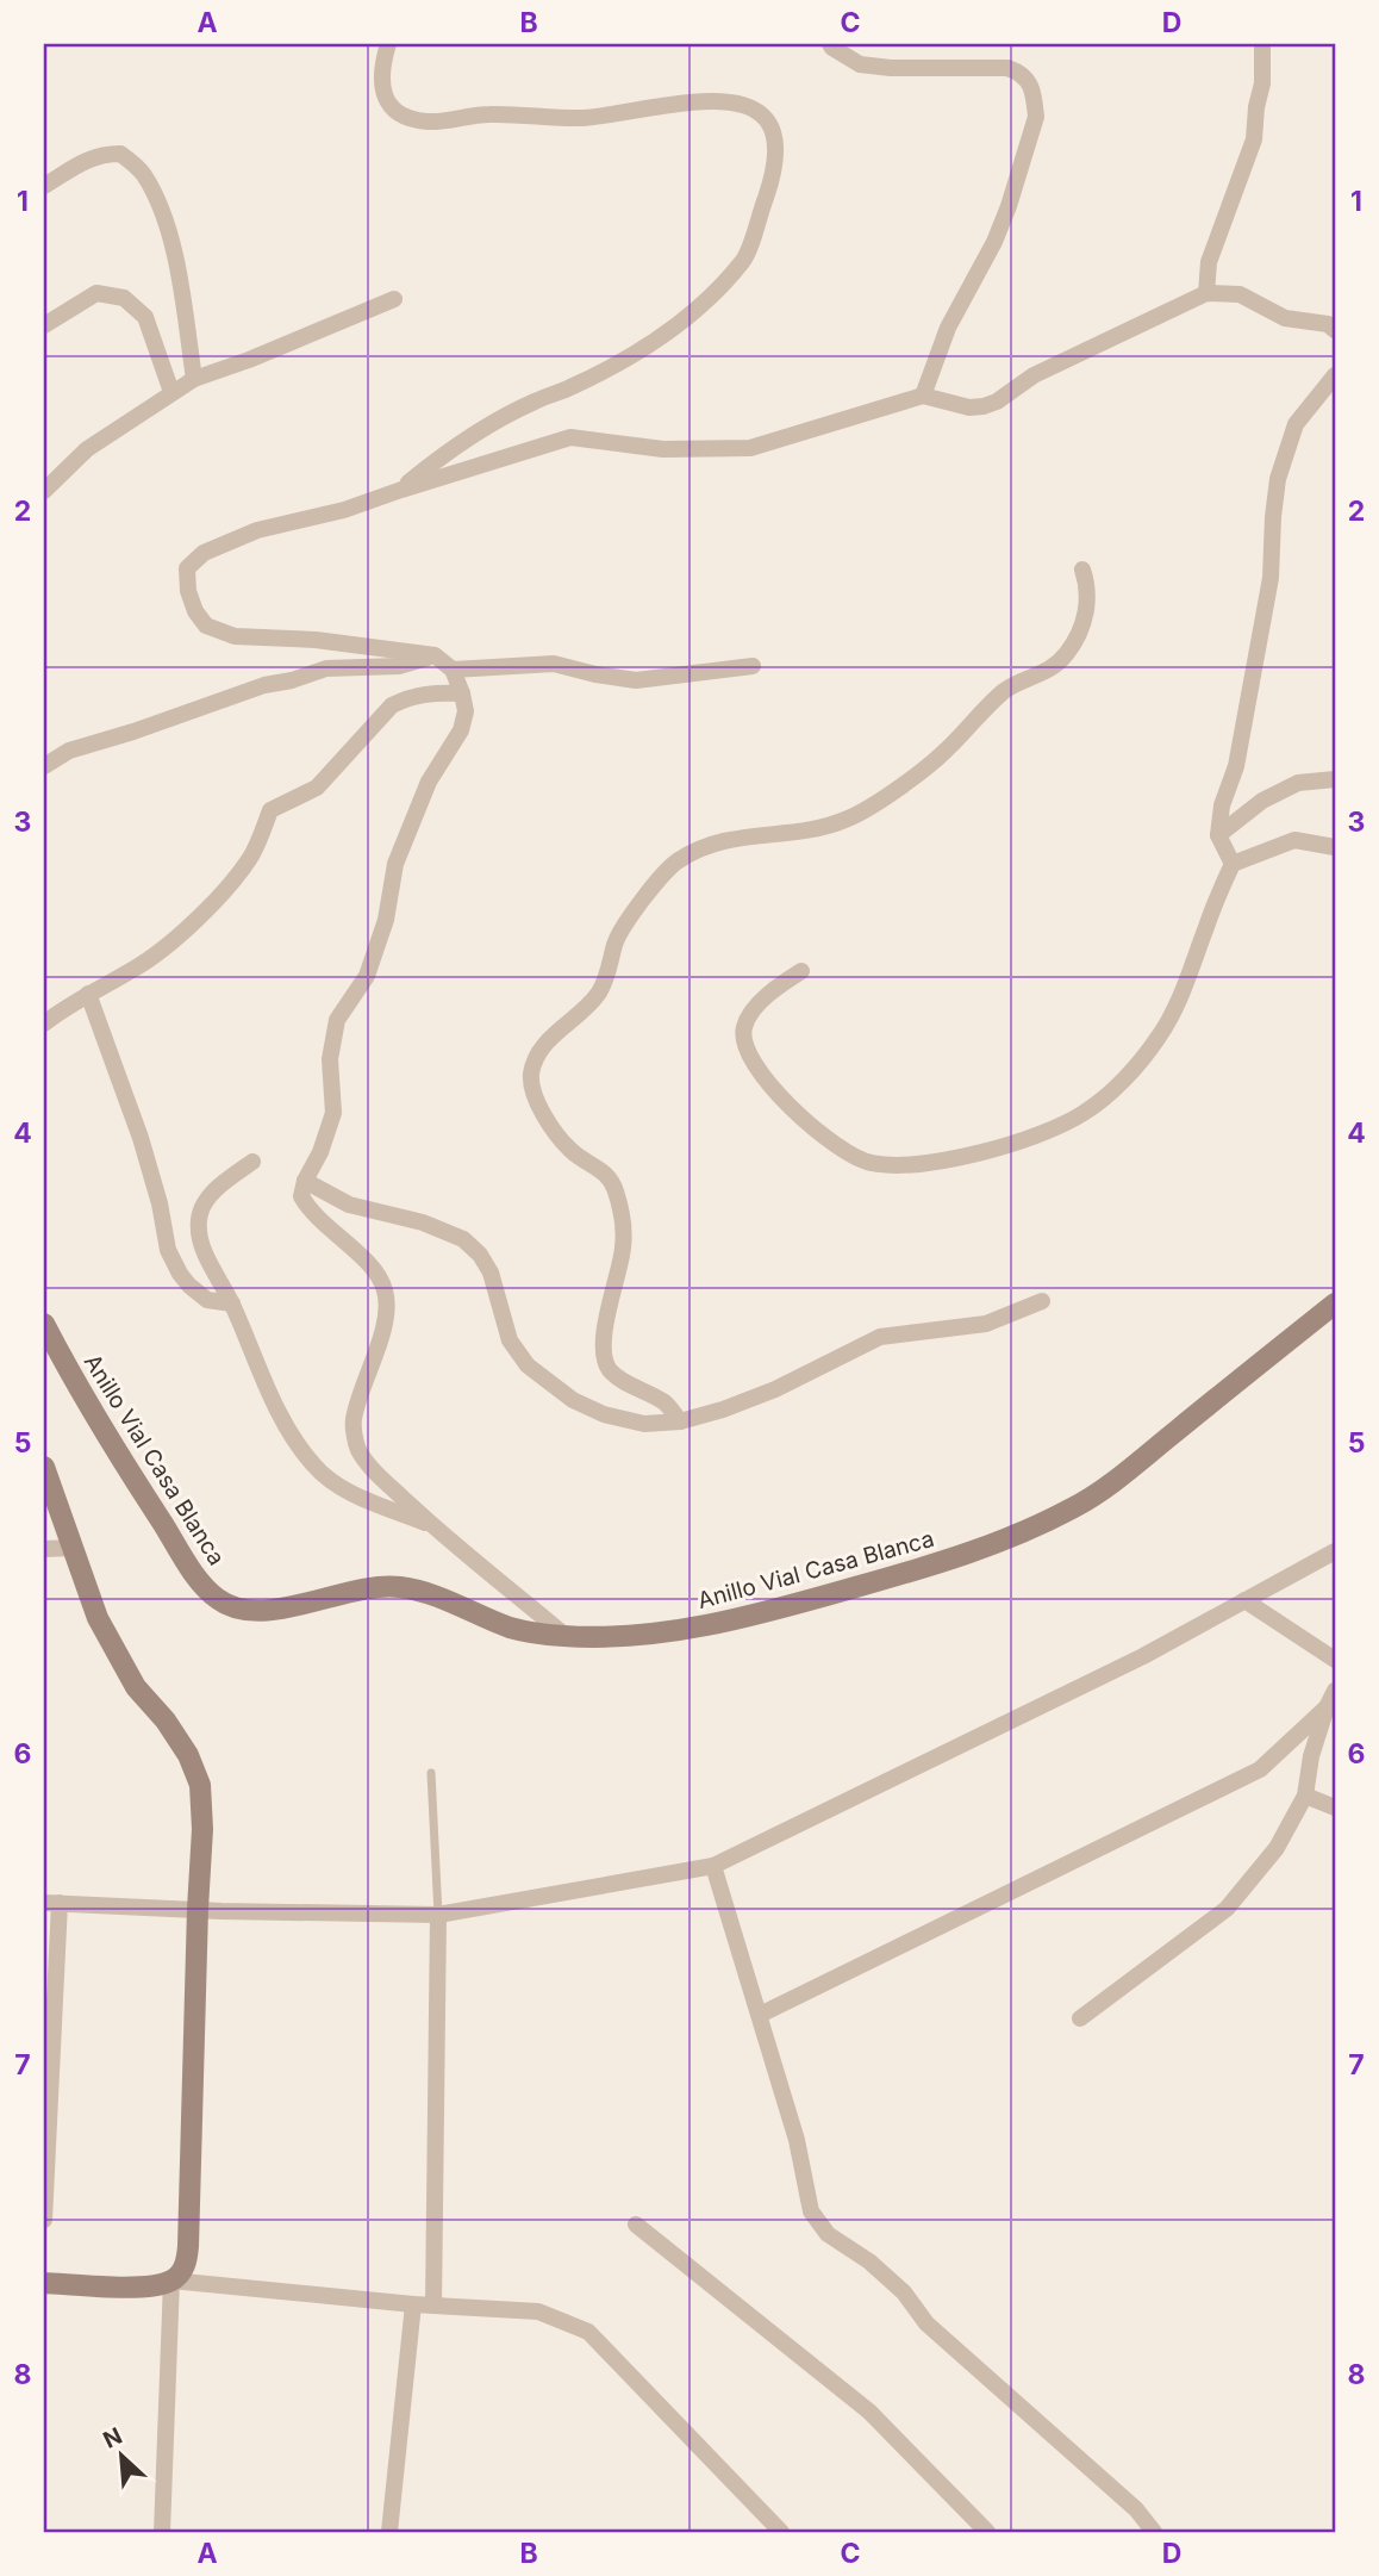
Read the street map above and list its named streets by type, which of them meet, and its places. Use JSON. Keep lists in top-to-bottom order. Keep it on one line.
{"streets":{"main road":["Anillo Vial Casa Blanca"]},"north":"top left","grid":{"columns":["A","B","C","D"],"rows":["1","2","3","4","5","6","7","8"]}}
